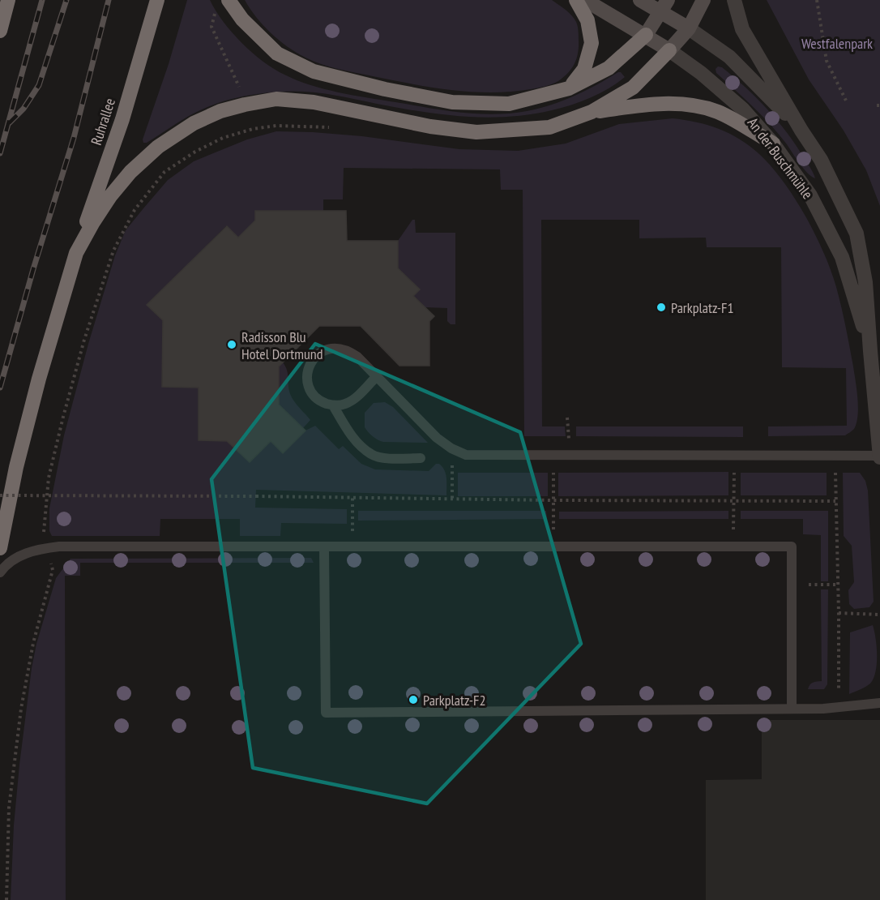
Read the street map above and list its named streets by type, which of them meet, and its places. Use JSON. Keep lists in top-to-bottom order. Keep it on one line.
{"streets":{"highway":["Ruhrallee"],"street":["An der Buschmühle"]},"parks":["Westfalenpark"],"places":["Parkplatz-F1","Radisson Blu Hotel Dortmund","Parkplatz-F2"]}
